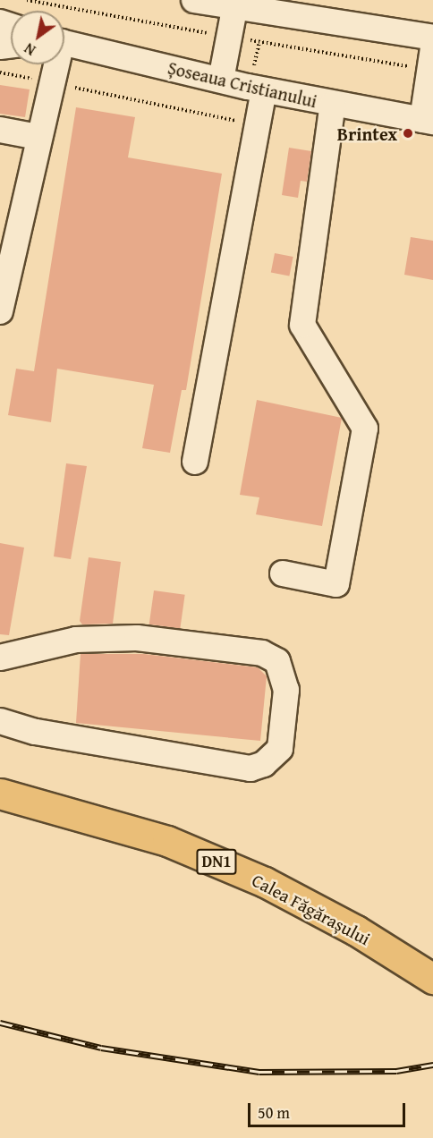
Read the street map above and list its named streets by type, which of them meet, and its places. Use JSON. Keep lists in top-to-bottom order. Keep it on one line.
{"streets":{"main road":["DN1","Calea Făgărașului"],"street":["Șoseaua Cristianului"]},"places":["Brintex"],"scale_bar":"50 m","north":"bottom left"}
